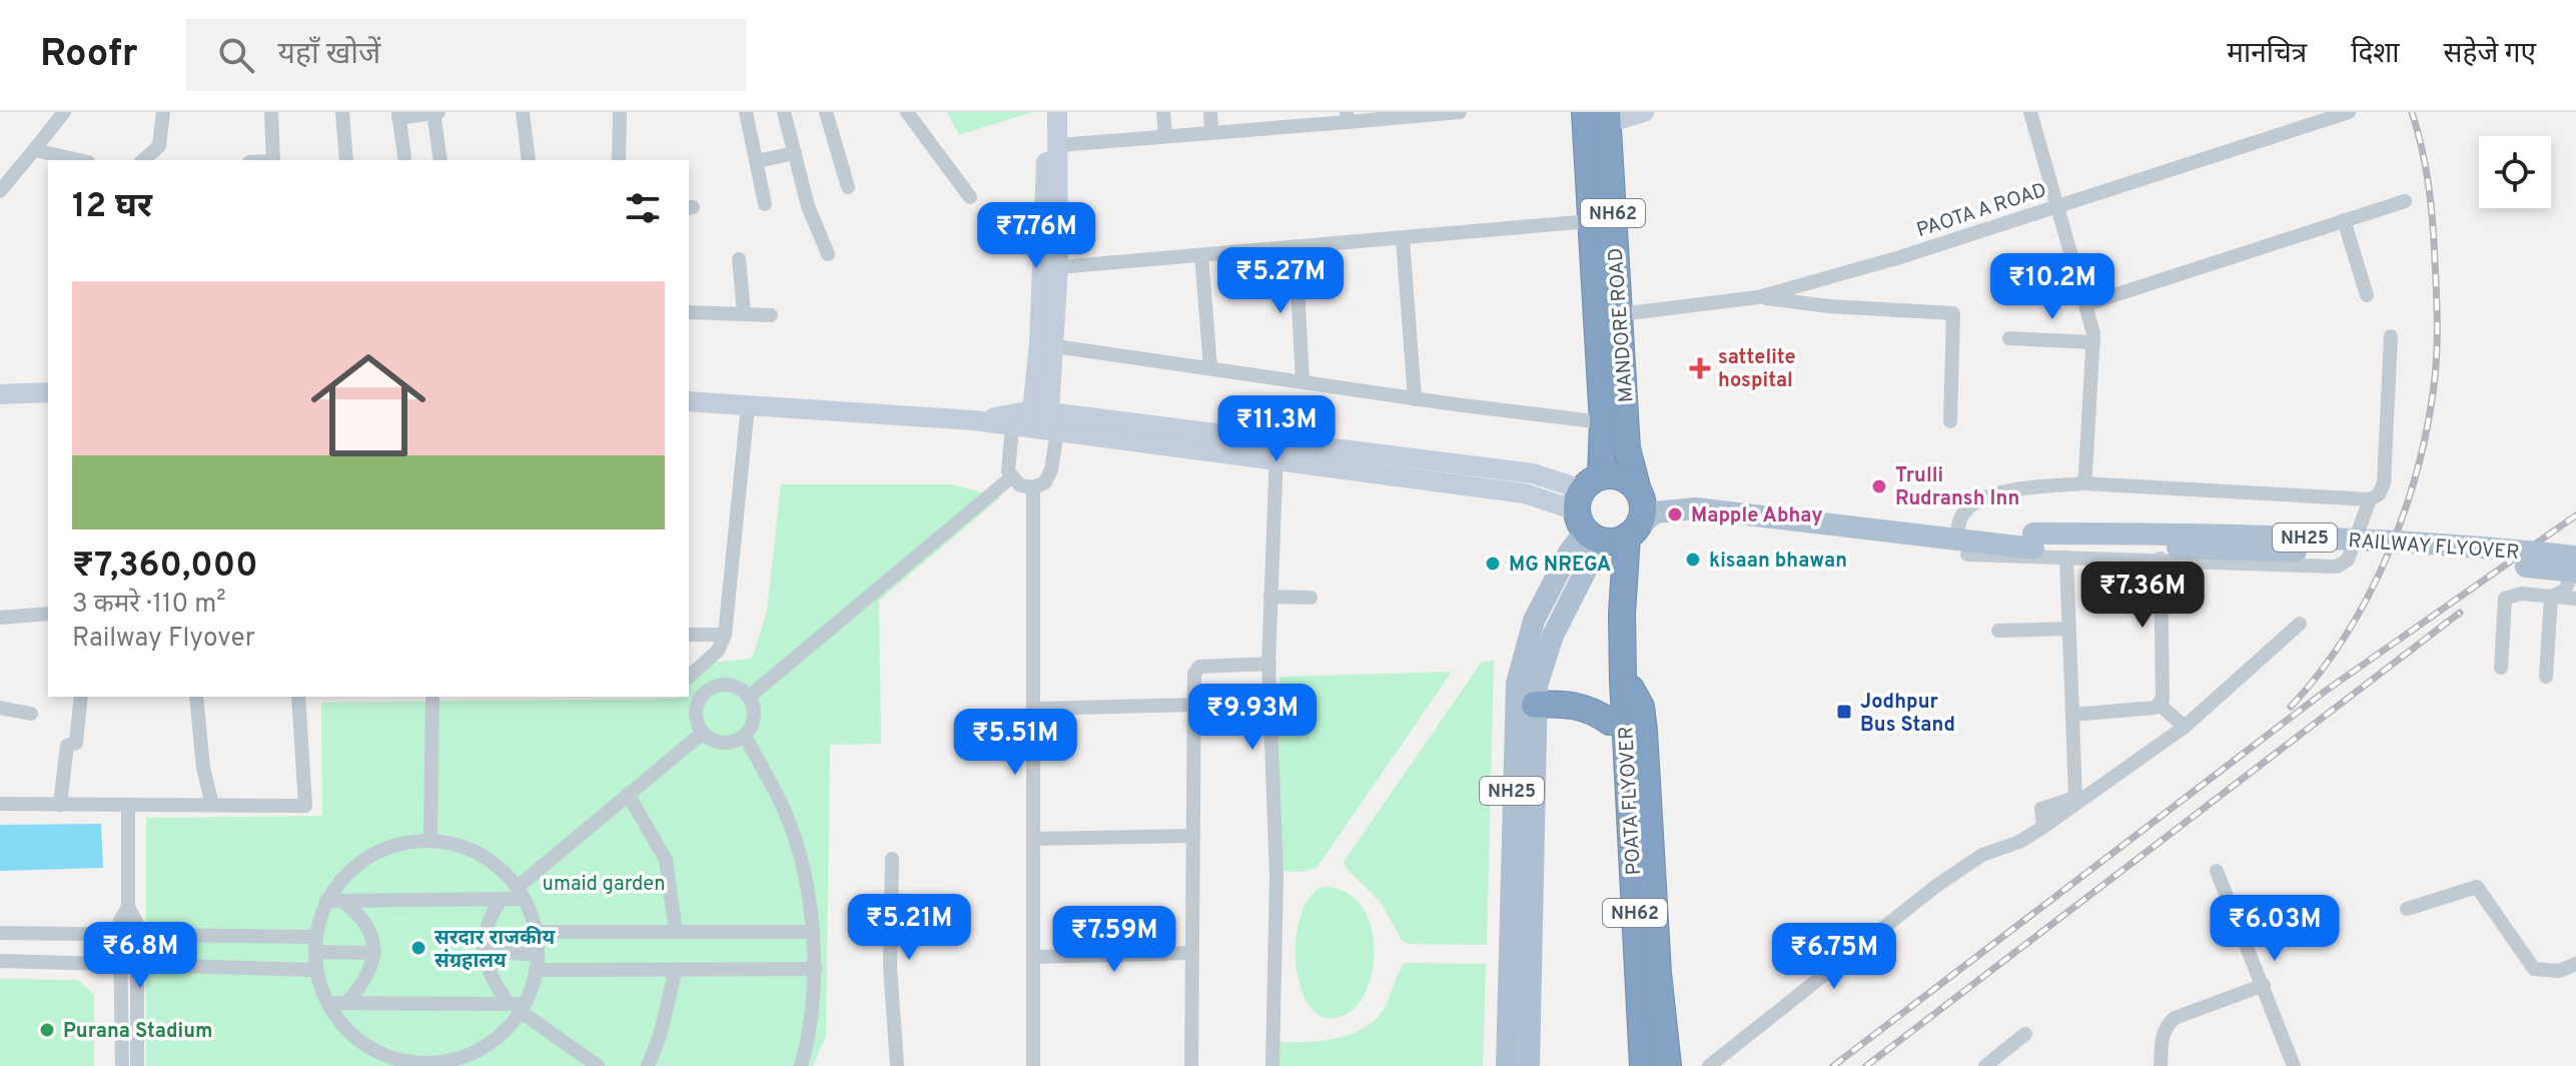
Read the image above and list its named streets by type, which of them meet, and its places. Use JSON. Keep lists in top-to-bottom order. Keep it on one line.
{"streets":{"highway":["NH62","MANDORE ROAD","POATA FLYOVER"],"main road":["NH25","RAILWAY FLYOVER"],"street":["PAOTA A ROAD"]},"crossings":[["PAOTA A ROAD","MANDORE ROAD"],["NH62","MANDORE ROAD"],["NH62","NH25"],["NH62","POATA FLYOVER"],["MANDORE ROAD","NH25"],["NH25","RAILWAY FLYOVER"]],"parks":["umaid garden"],"places":{"health":["sattelite hospital"],"other":["Trulli Rudransh Inn","Mapple Abhay","kisaan bhawan","MG NREGA","सरदार राजकीय संग्रहालय","Purana Stadium"],"transit":["Jodhpur Bus Stand"]},"page":{"header":"Roofr","search":"यहाँ खोजें","nav":["मानचित्र","दिशा","सहेजे गए"],"heading":"12 घर","price":["₹7.76M","₹5.27M","₹10.2M","₹11.3M","₹7.36M","₹9.93M","₹5.51M","₹5.21M","₹6.03M","₹7.59M","₹6.8M","₹6.75M"],"list":[{"name":"₹7,360,000","note":"3 कमरे · 110 m² · Railway Flyover"}]}}
